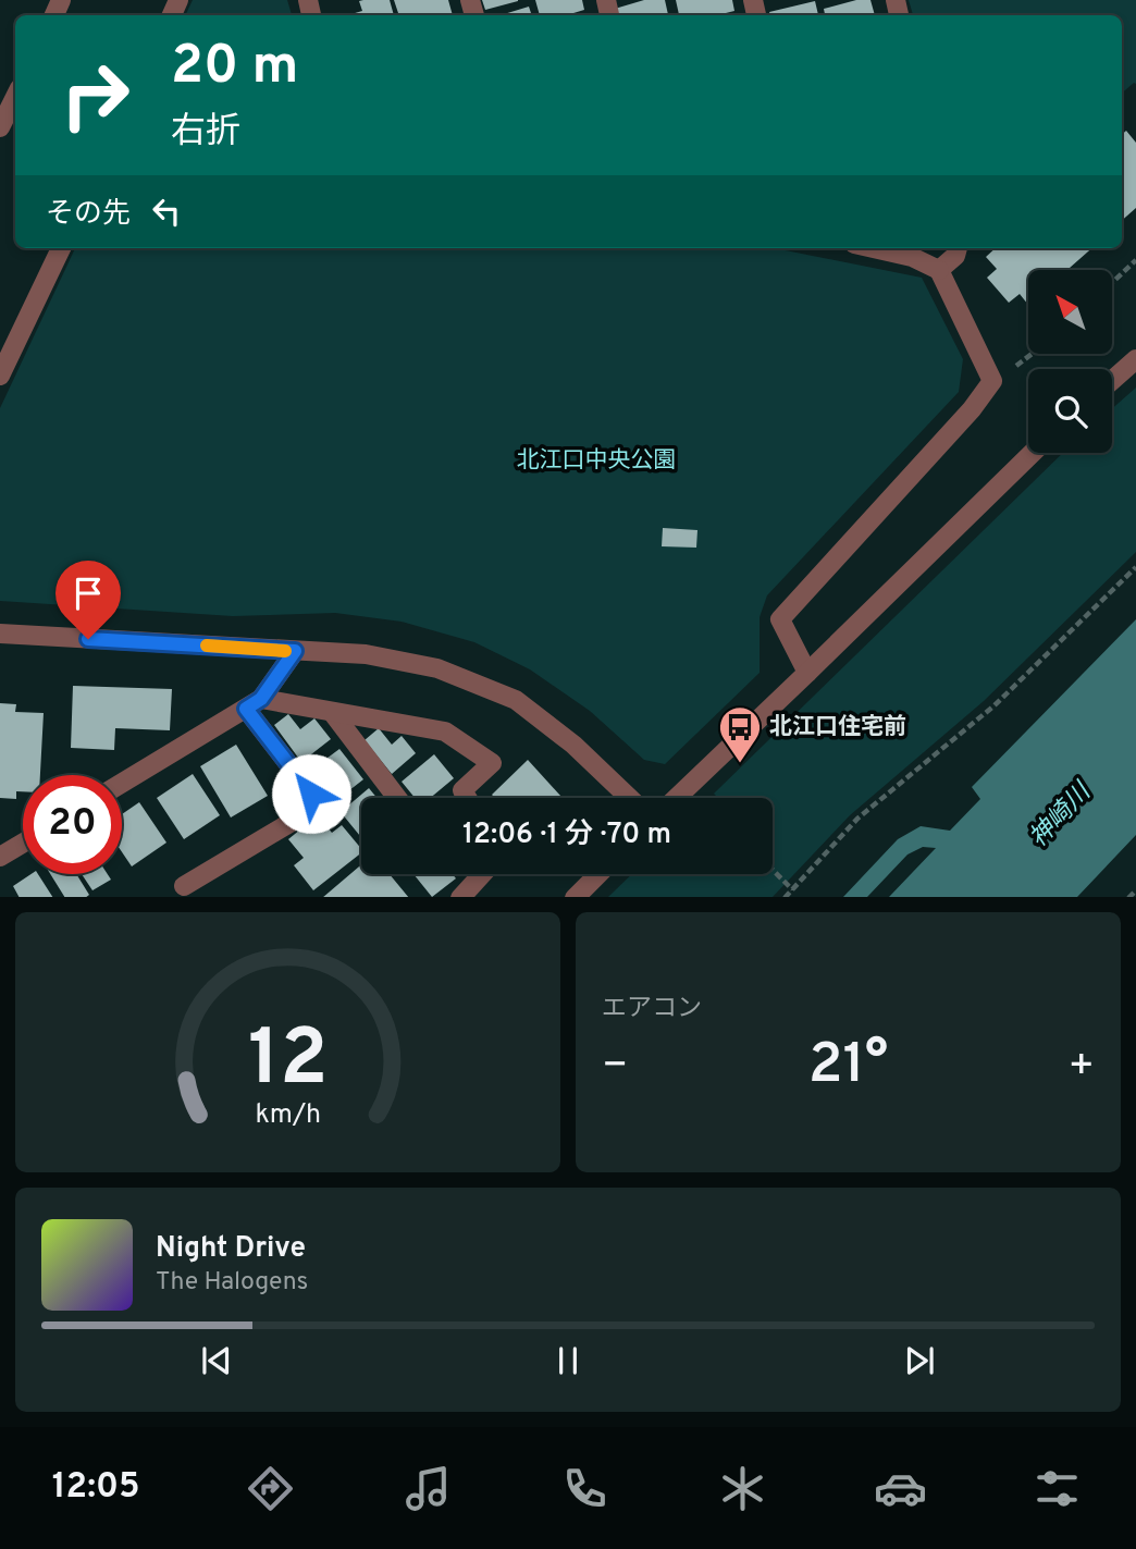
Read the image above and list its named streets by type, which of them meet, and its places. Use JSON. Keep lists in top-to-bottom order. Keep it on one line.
{"water":["神崎川"],"parks":["北江口中央公園"],"places":{"bus stop":["北江口住宅前"]},"north":"top left","page":{"turn":["20 m","右折"],"then":"その先","limit":"20","trip":"12:06 · 1 分 · 70 m","tile":"エアコン","heat":["−","21°","+"],"song":["Night Drive","The Halogens"],"tabs":"12:05","gauge":["12","km/h"]}}
